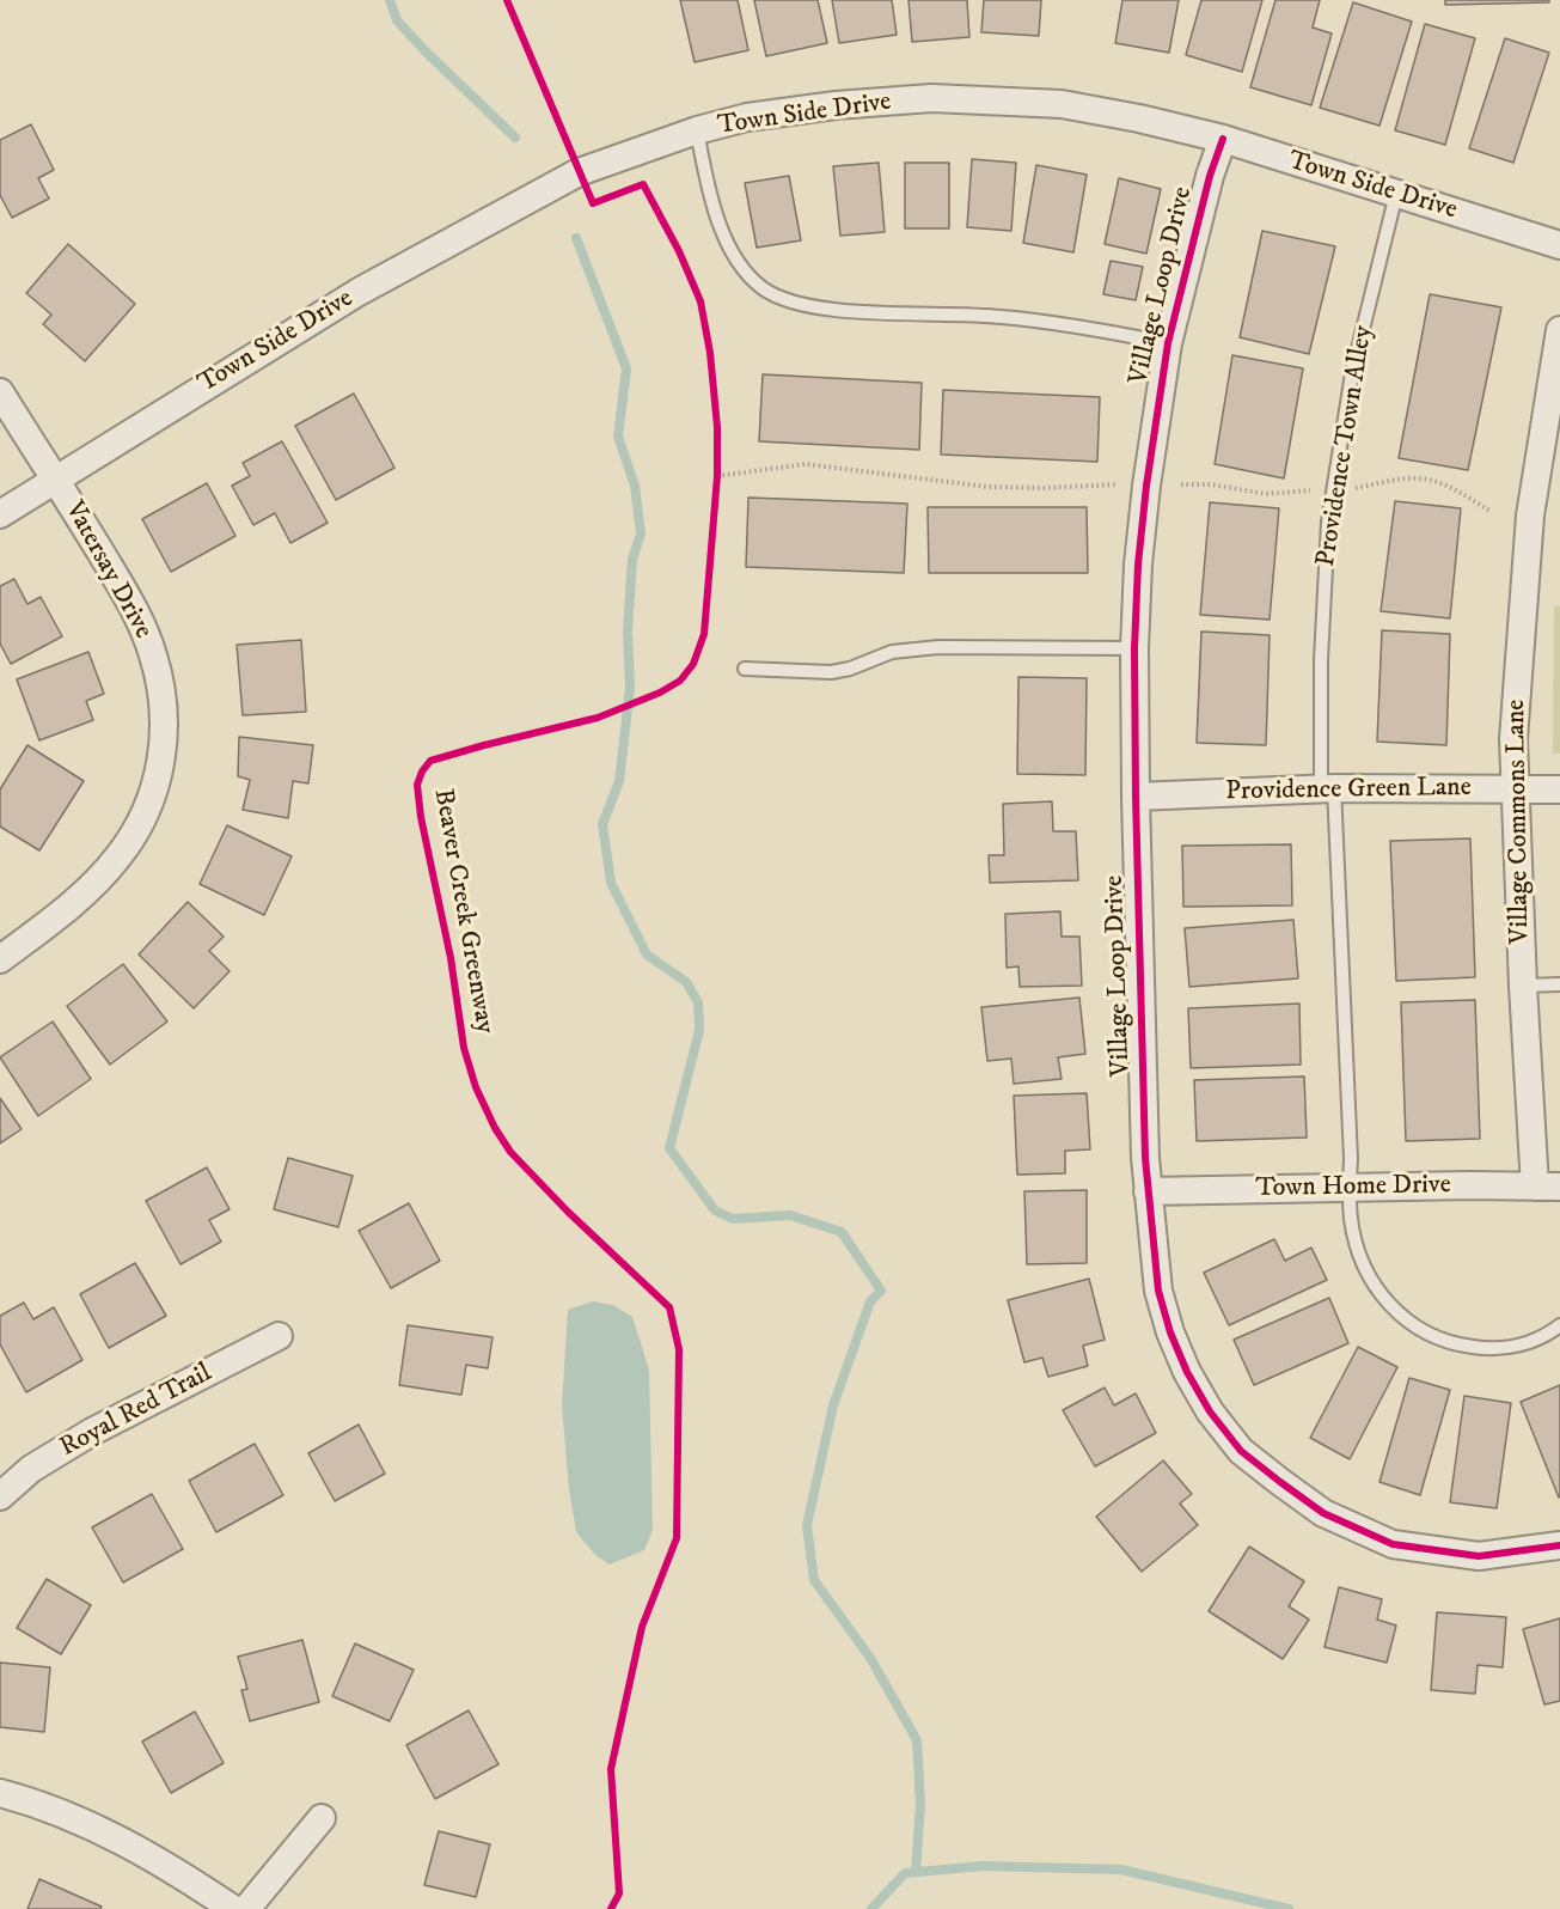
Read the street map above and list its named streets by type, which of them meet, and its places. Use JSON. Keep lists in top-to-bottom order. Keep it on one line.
{"streets":{"street":["Town Side Drive","Village Loop Drive","Vatersay Drive","Providence Green Lane","Village Commons Lane","Town Home Drive","Royal Red Trail"],"lane":["Providence Town Alley"],"cycle path":["Beaver Creek Greenway"]},"crossings":[["Town Side Drive","Village Loop Drive"],["Town Side Drive","Providence Town Alley"],["Town Side Drive","Vatersay Drive"],["Village Loop Drive","Providence Green Lane"],["Village Loop Drive","Town Home Drive"],["Providence Town Alley","Providence Green Lane"],["Providence Town Alley","Town Home Drive"],["Providence Green Lane","Village Commons Lane"],["Village Commons Lane","Town Home Drive"]]}
